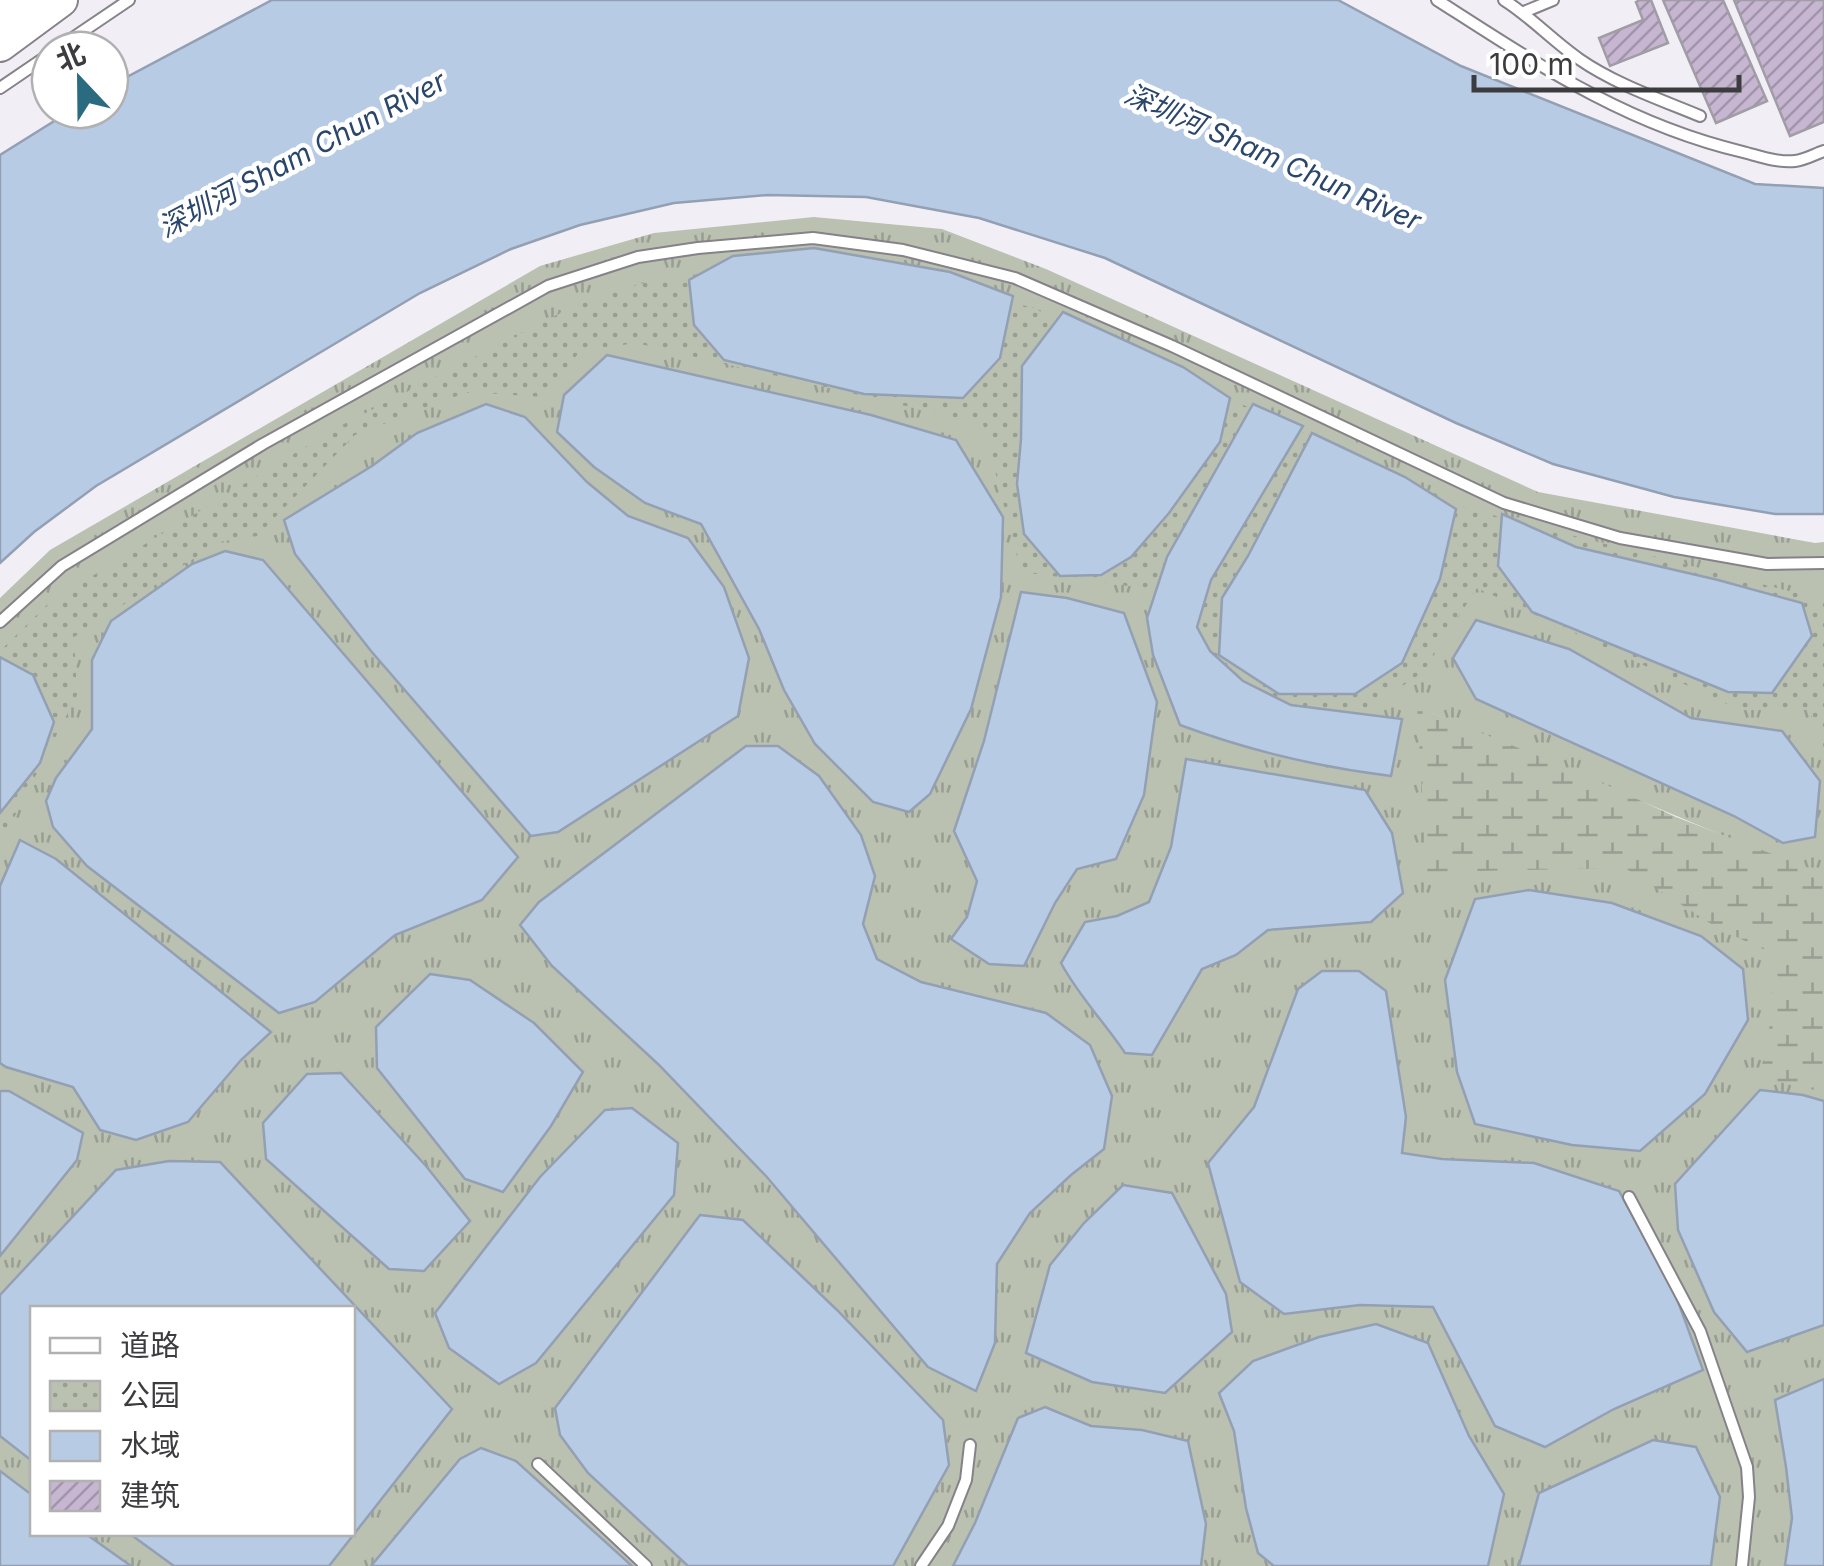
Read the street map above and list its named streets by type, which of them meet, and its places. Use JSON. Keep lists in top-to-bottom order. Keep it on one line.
{"water":["深圳河 Sham Chun River"],"legend":["道路","公园","水域","建筑"],"scale_bar":"100 m","north":"top"}
